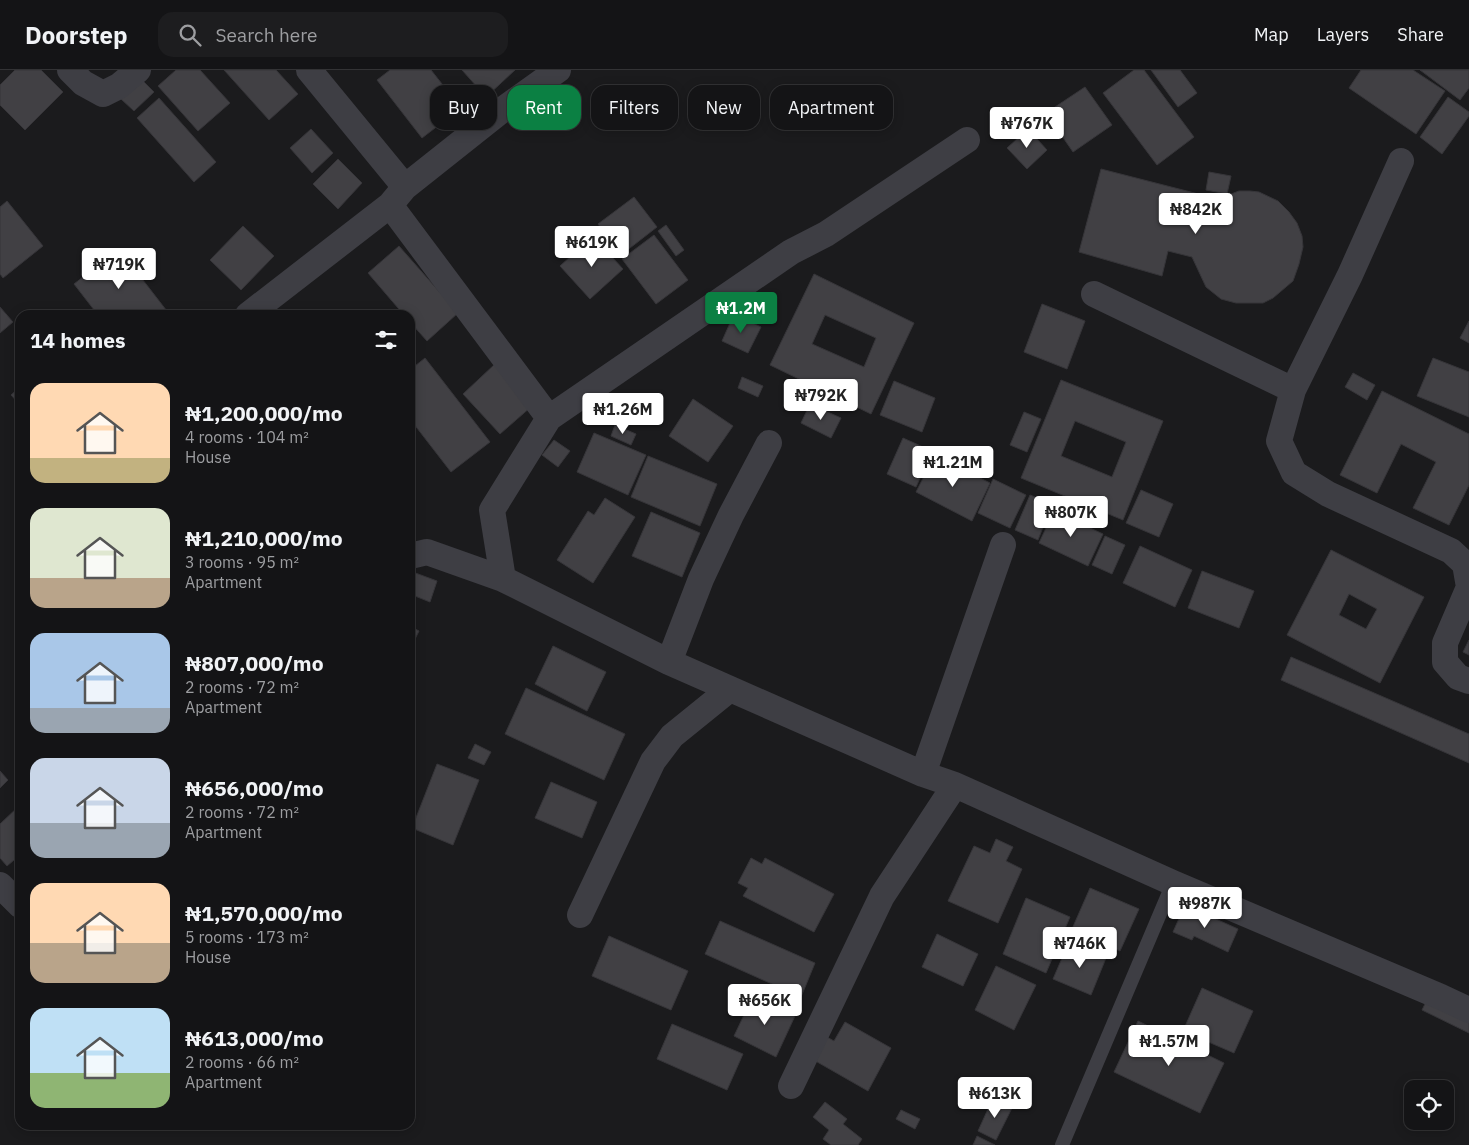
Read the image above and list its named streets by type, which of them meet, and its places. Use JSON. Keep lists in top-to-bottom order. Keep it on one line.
{"page":{"header":"Doorstep","search":"Search here","nav":["Map","Layers","Share"],"chip":["Buy","Rent","Filters","New","Apartment"],"price":["₦767K","₦842K","₦619K","₦719K","₦1.2M","₦792K","₦1.26M","₦1.21M","₦807K","₦987K","₦746K","₦656K","₦1.57M","₦613K"],"heading":"14 homes","list":[{"name":"₦1,200,000/mo","note":"4 rooms · 104 m² · House"},{"name":"₦1,210,000/mo","note":"3 rooms · 95 m² · Apartment"},{"name":"₦807,000/mo","note":"2 rooms · 72 m² · Apartment"},{"name":"₦656,000/mo","note":"2 rooms · 72 m² · Apartment"},{"name":"₦1,570,000/mo","note":"5 rooms · 173 m² · House"},{"name":"₦613,000/mo","note":"2 rooms · 66 m² · Apartment"}]}}
